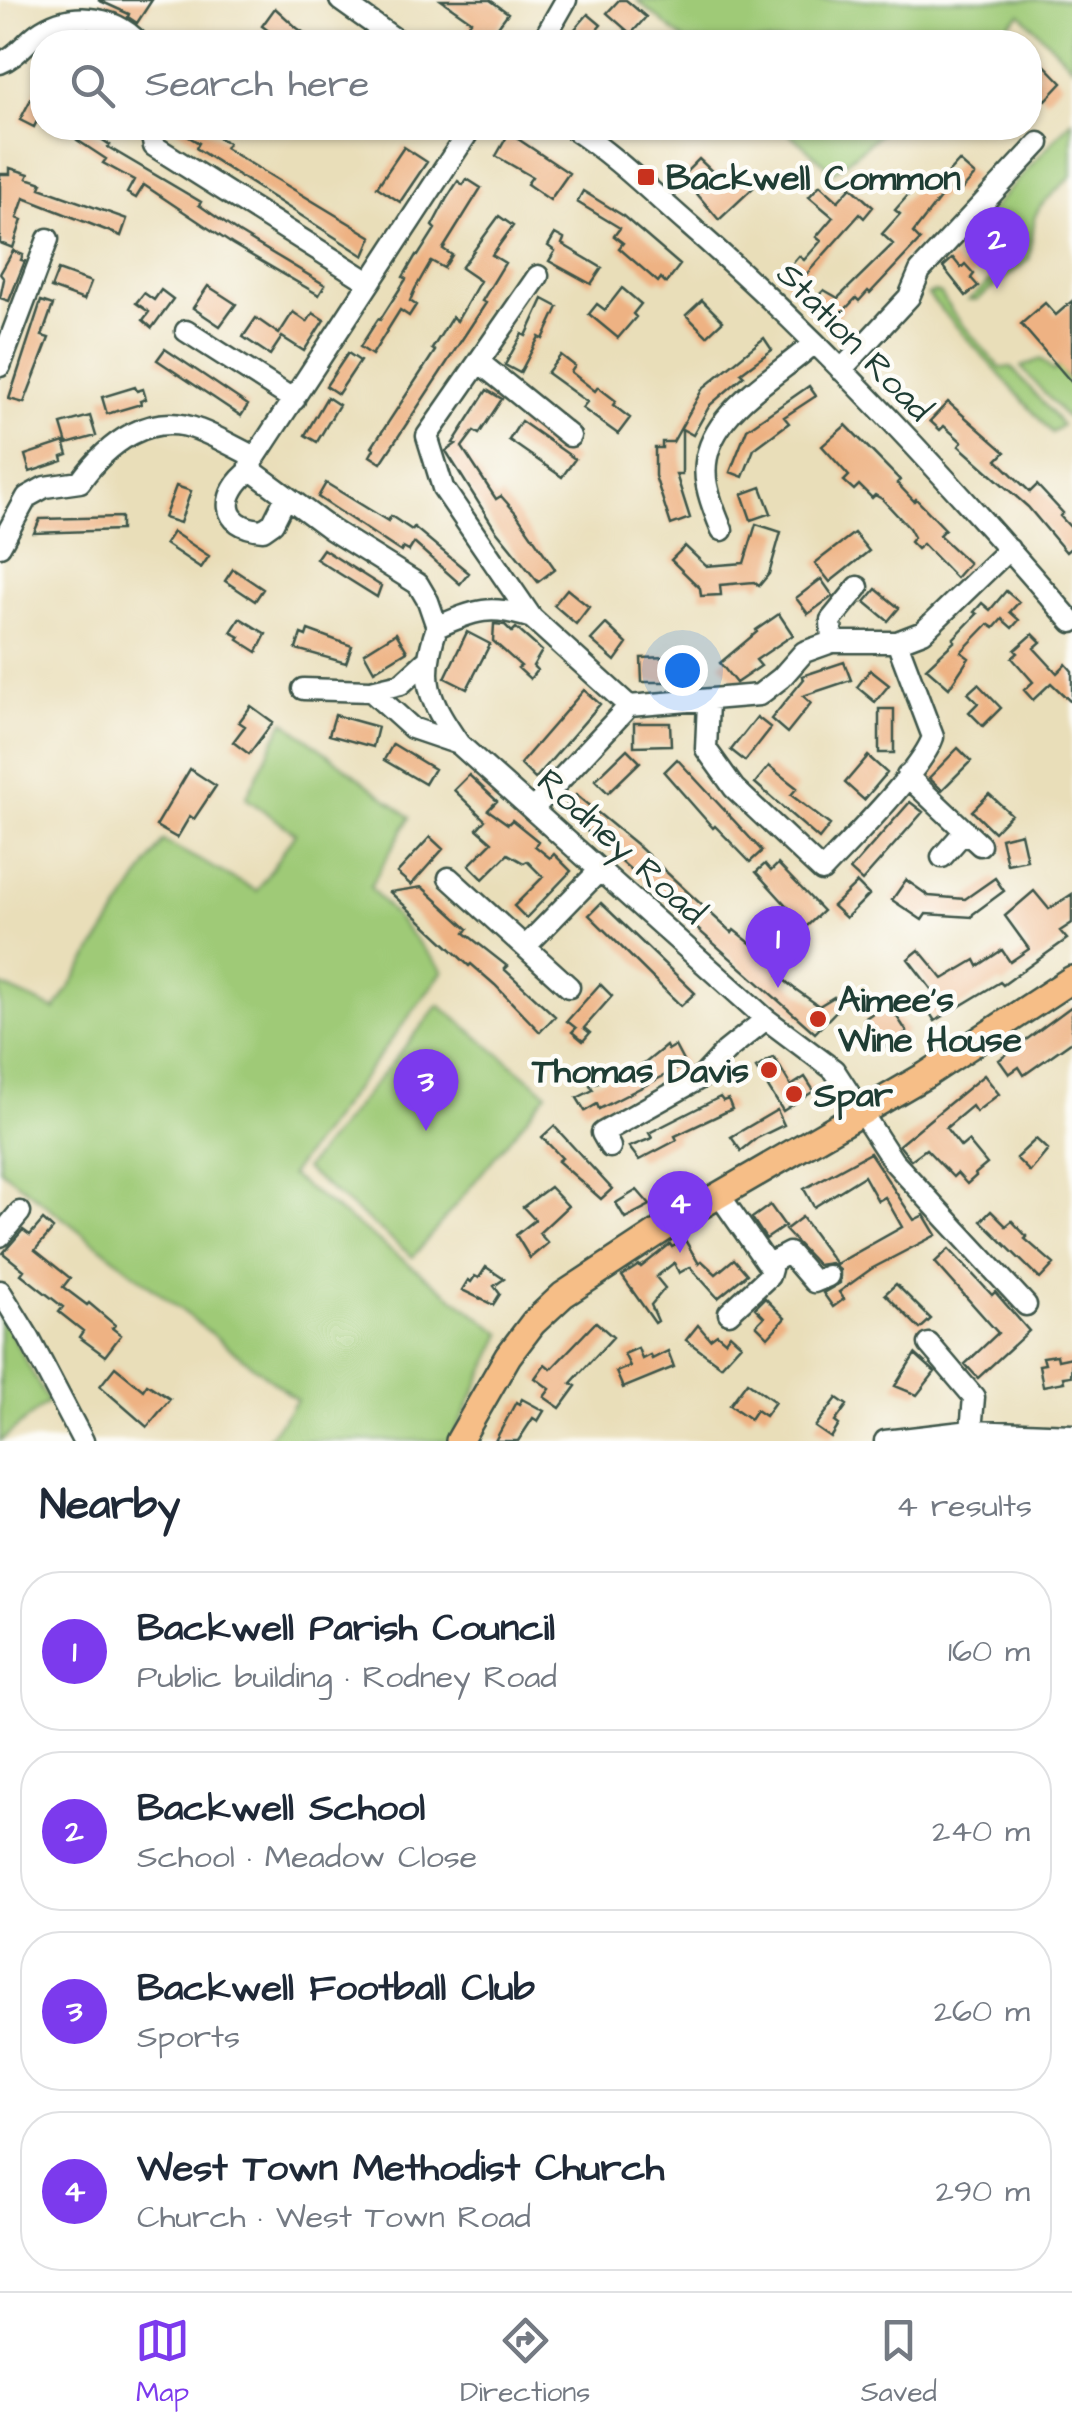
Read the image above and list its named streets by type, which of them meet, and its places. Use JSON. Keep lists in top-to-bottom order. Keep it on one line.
{"streets":{"street":["Station Road","Rodney Road"]},"places":{"transit":["Backwell Common"],"other":["Aimee's Wine House","Thomas Davis","Spar"]},"page":{"search":"Search here","pins":["2","1","3","4"],"heading":["Nearby","4 results"],"list":[{"mark":"1","name":"Backwell Parish Council","note":"Public building · Rodney Road","value":"160 m"},{"mark":"2","name":"Backwell School","note":"School · Meadow Close","value":"240 m"},{"mark":"3","name":"Backwell Football Club","note":"Sports","value":"260 m"},{"mark":"4","name":"West Town Methodist Church","note":"Church · West Town Road","value":"290 m"}],"nav":["Map","Directions","Saved"]}}
